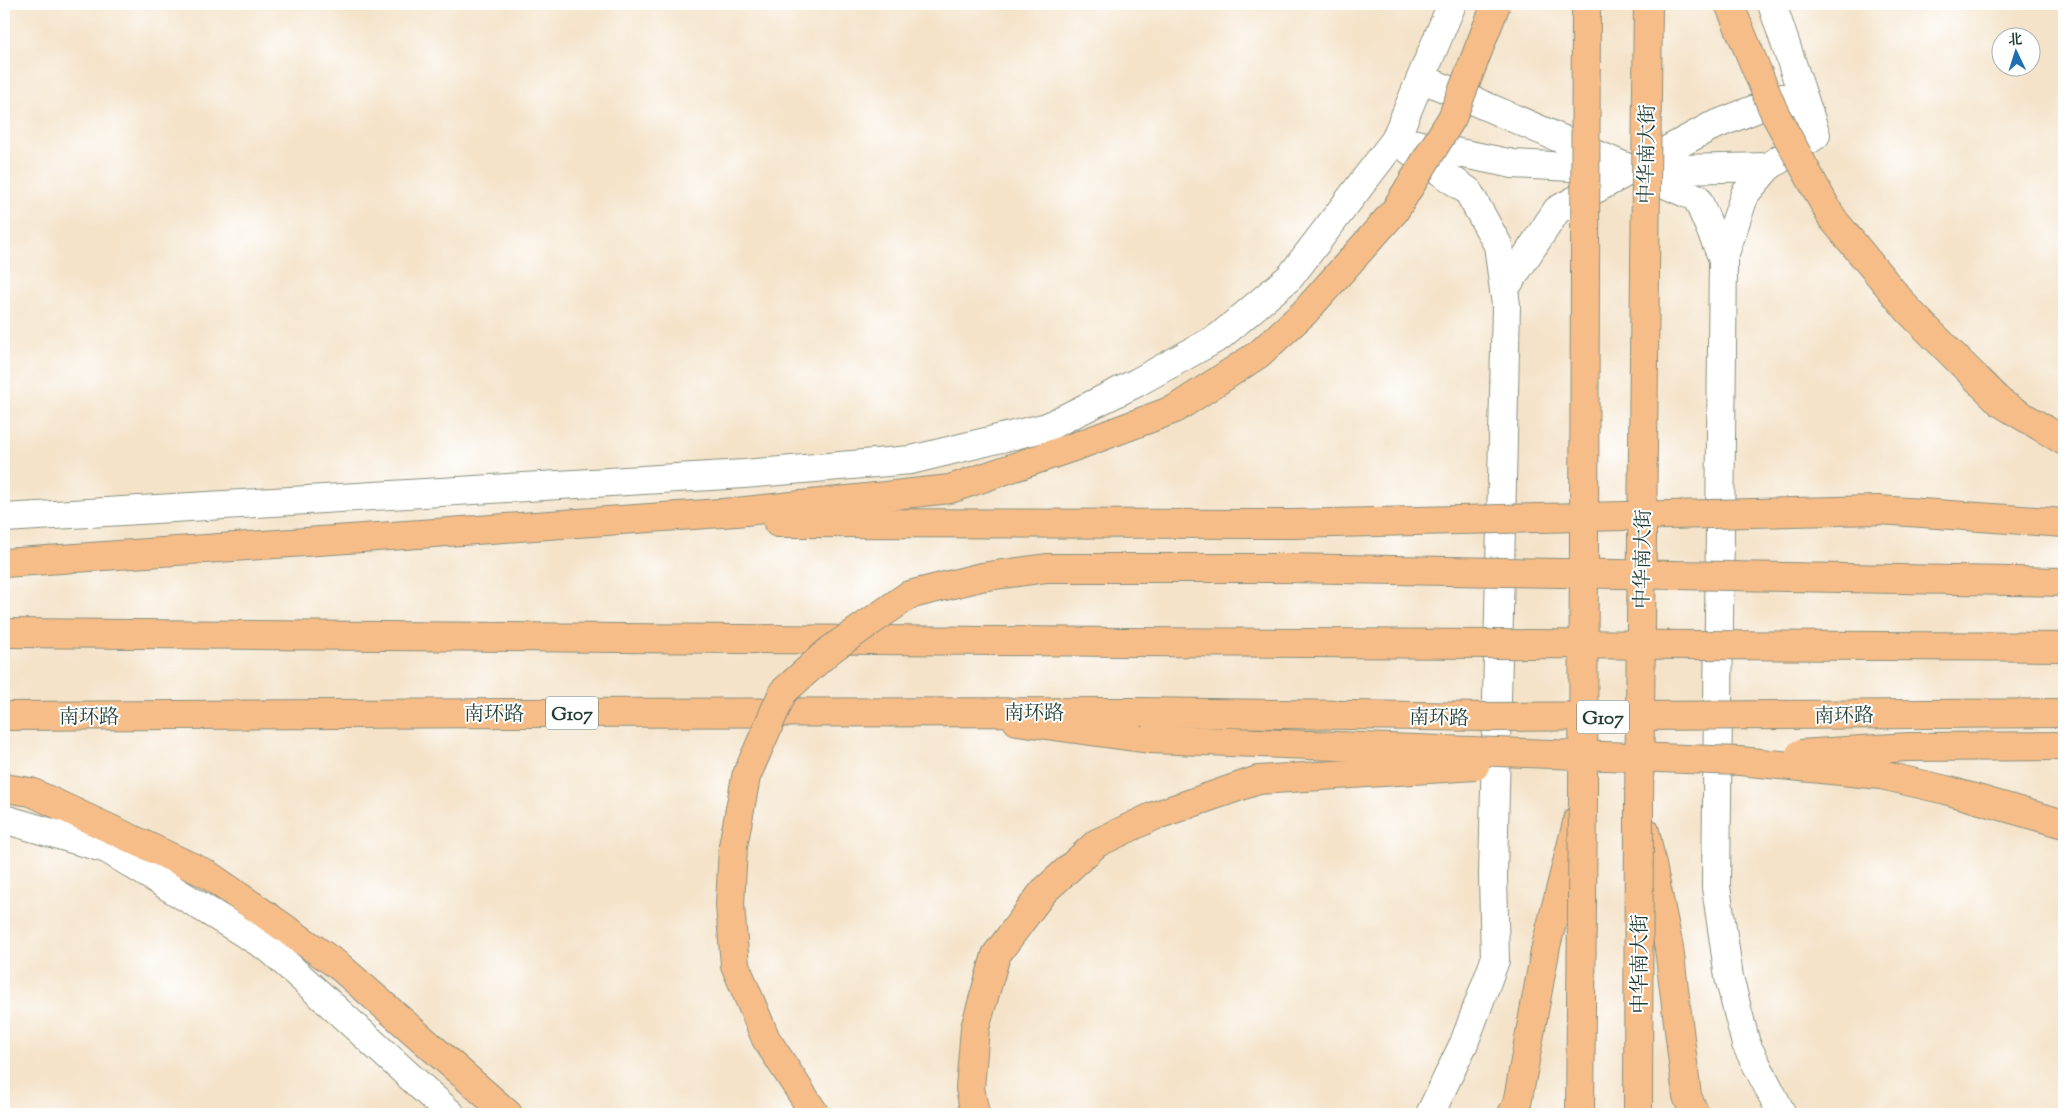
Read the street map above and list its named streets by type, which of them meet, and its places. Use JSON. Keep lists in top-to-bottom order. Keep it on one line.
{"streets":{"main road":["中华南大街","南环路","G107"]},"north":"top"}
